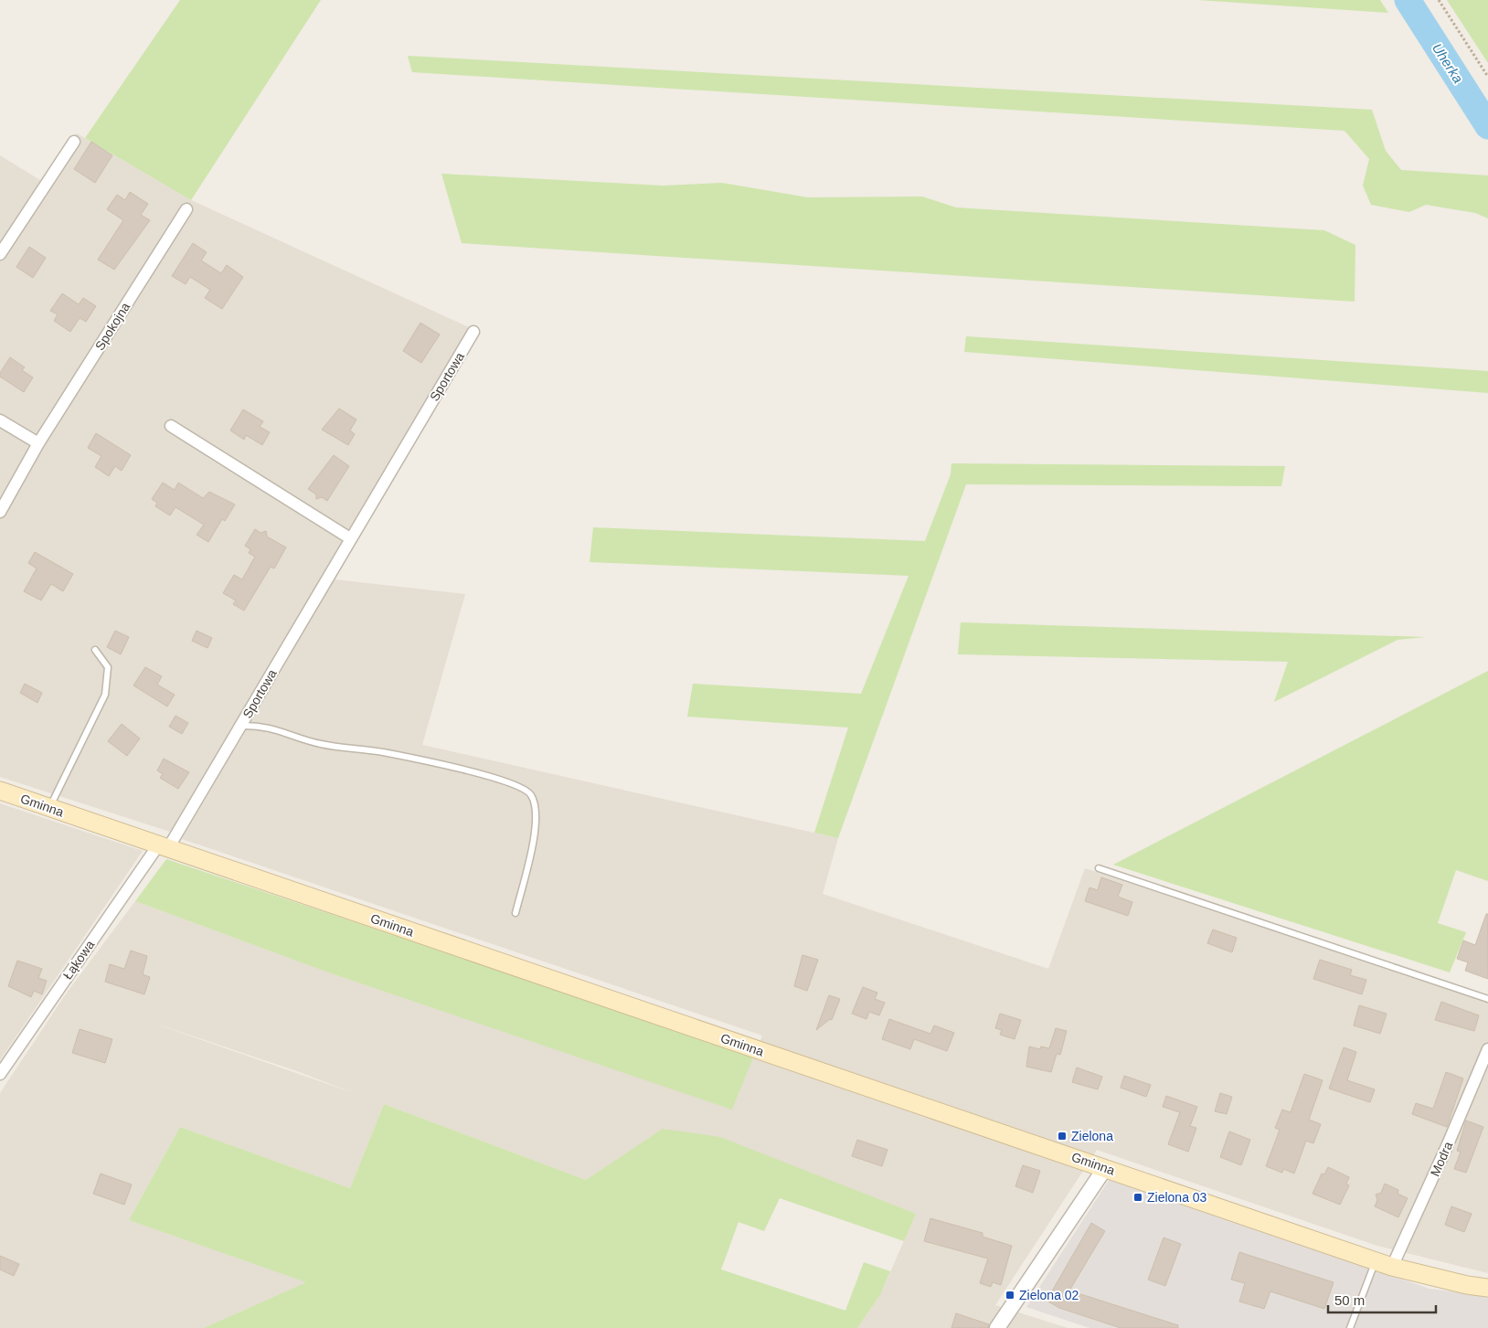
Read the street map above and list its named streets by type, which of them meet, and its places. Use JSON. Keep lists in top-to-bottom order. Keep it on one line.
{"streets":{"main road":["Gminna"],"street":["Spokojna","Sportowa","Łąkowa","Modra"]},"crossings":[["Sportowa","Gminna"],["Sportowa","Łąkowa"],["Gminna","Łąkowa"],["Gminna","Modra"]],"water":["Uherka"],"places":{"transit":["Zielona","Zielona 03","Zielona 02"]},"scale_bar":"50 m"}
